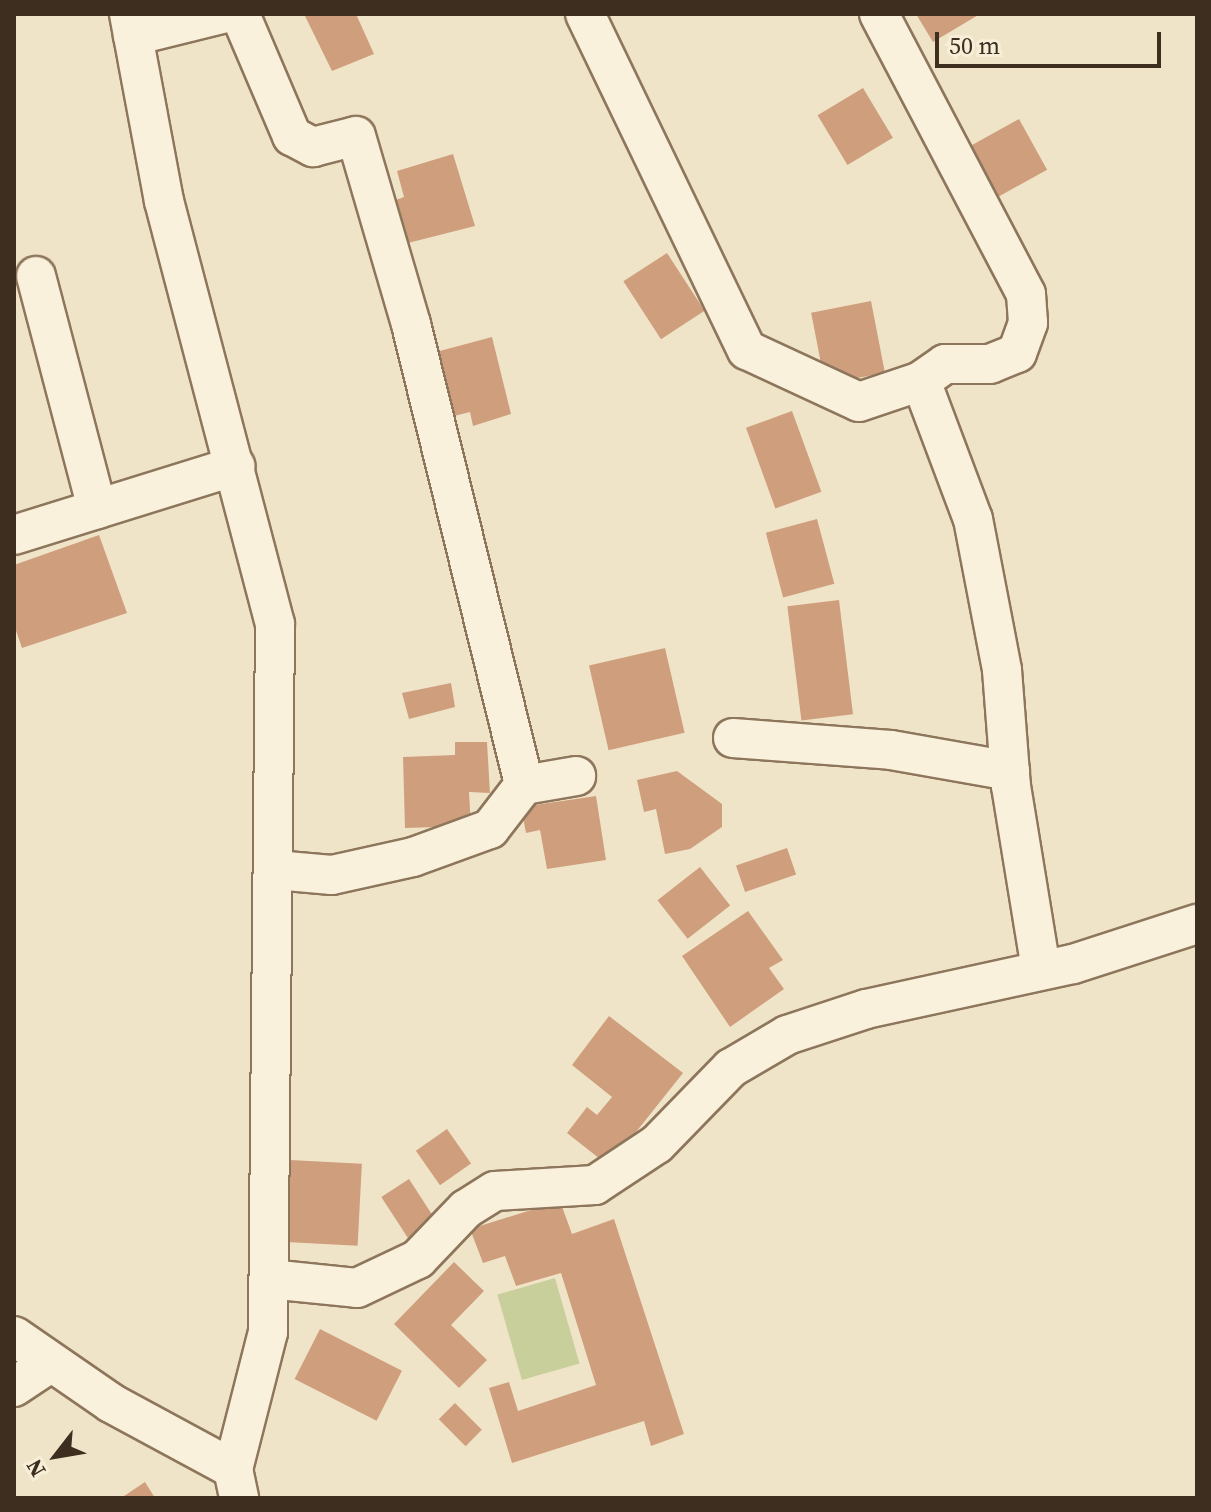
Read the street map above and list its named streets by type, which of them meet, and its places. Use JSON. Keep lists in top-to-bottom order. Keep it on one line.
{"scale_bar":"50 m","north":"bottom left"}
